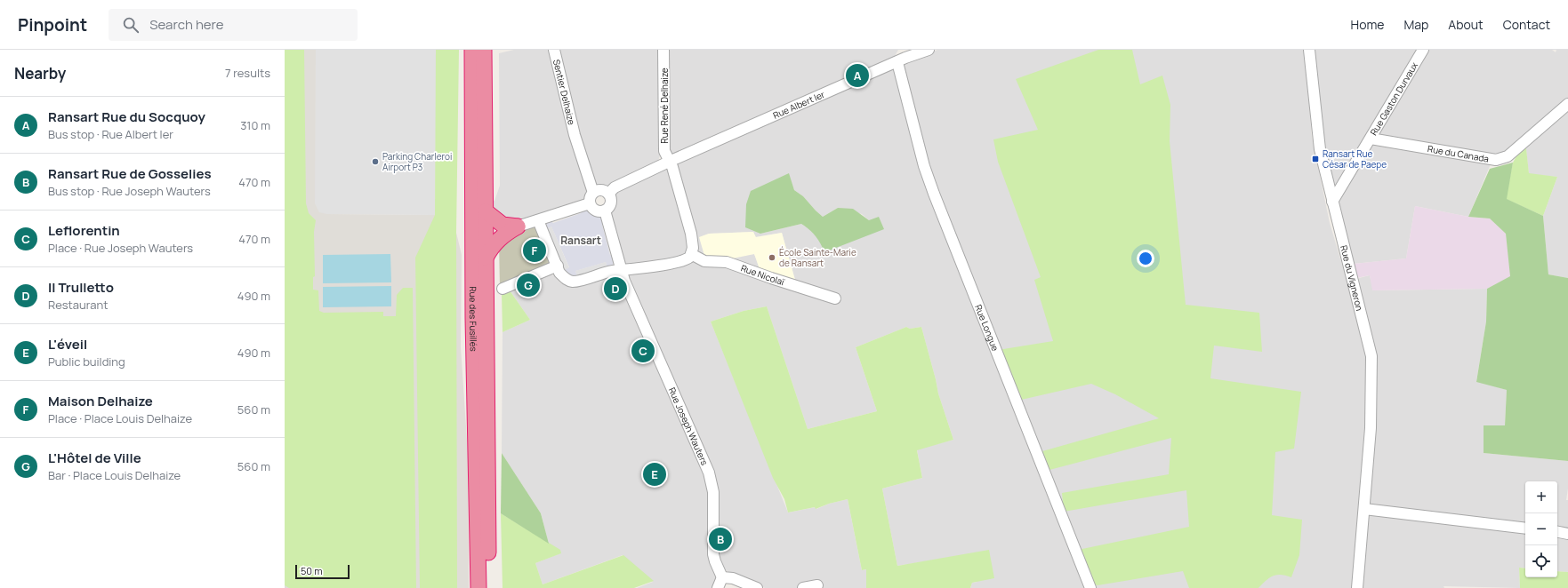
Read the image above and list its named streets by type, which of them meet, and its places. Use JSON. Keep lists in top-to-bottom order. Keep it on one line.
{"streets":{"highway":["Rue des Fusillés"],"street":["Sentier Delhaize","Rue Gaston Durvaux","Rue René Delhaize","Rue Albert Ier","Rue du Canada","Rue Nicolaï","Rue du Vigneron","Rue Longue","Rue Joseph Wauters"]},"crossings":[["Sentier Delhaize","Rue Albert Ier"],["Sentier Delhaize","Rue Joseph Wauters"],["Rue Gaston Durvaux","Rue du Canada"],["Rue Gaston Durvaux","Rue du Vigneron"],["Rue René Delhaize","Rue Albert Ier"],["Rue Albert Ier","Rue Longue"],["Rue Albert Ier","Rue Joseph Wauters"]],"districts":["Ransart"],"places":{"transit":["Ransart Rue César de Paepe"],"other":["Parking Charleroi Airport P3","École Sainte-Marie de Ransart"]},"scale_bar":"50 m","page":{"header":"Pinpoint","search":"Search here","nav":["Home","Map","About","Contact"],"heading":["Nearby","7 results"],"pins":["A","F","G","D","C","E","B"],"list":[{"mark":"A","name":"Ransart Rue du Socquoy","note":"Bus stop · Rue Albert Ier","value":"310 m"},{"mark":"B","name":"Ransart Rue de Gosselies","note":"Bus stop · Rue Joseph Wauters","value":"470 m"},{"mark":"C","name":"Leflorentin","note":"Place · Rue Joseph Wauters","value":"470 m"},{"mark":"D","name":"Il Trulletto","note":"Restaurant","value":"490 m"},{"mark":"E","name":"L'éveil","note":"Public building","value":"490 m"},{"mark":"F","name":"Maison Delhaize","note":"Place · Place Louis Delhaize","value":"560 m"},{"mark":"G","name":"L'Hôtel de Ville","note":"Bar · Place Louis Delhaize","value":"560 m"}],"map_buttons":["+","−"],"scale":"50 m"}}
